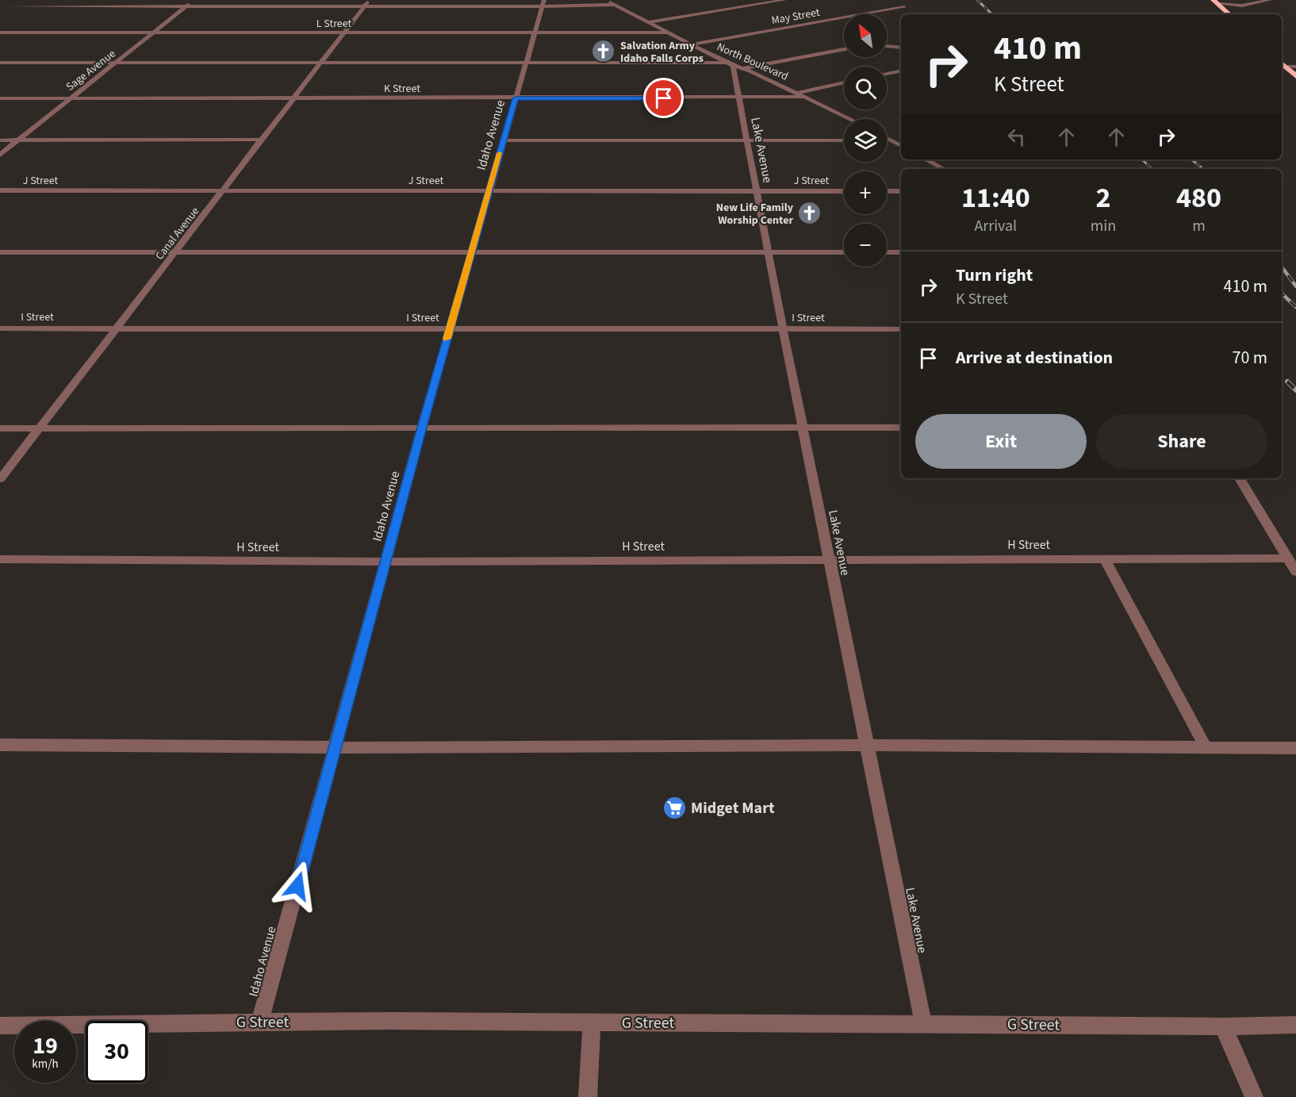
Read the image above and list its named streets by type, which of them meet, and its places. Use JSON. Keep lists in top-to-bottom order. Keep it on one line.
{"streets":{"street":["May Street","L Street","North Boulevard","Sage Avenue","K Street","Idaho Avenue","Lake Avenue","J Street","Canal Avenue","I Street","H Street","G Street"]},"crossings":[["May Street","North Boulevard"],["L Street","North Boulevard"],["L Street","Sage Avenue"],["L Street","Idaho Avenue"],["L Street","Canal Avenue"],["North Boulevard","K Street"],["North Boulevard","Lake Avenue"],["Sage Avenue","K Street"],["K Street","Idaho Avenue"],["K Street","Lake Avenue"],["K Street","Canal Avenue"],["Idaho Avenue","J Street"],["Idaho Avenue","I Street"],["Idaho Avenue","H Street"],["Idaho Avenue","G Street"],["Lake Avenue","J Street"],["Lake Avenue","I Street"],["Lake Avenue","H Street"],["Lake Avenue","G Street"],["J Street","Canal Avenue"],["Canal Avenue","I Street"]],"places":{"church":["Salvation Army Idaho Falls Corps","New Life Family Worship Center"],"supermarket":["Midget Mart"]},"north":"top left","page":{"map_buttons":["+","−"],"turn":["410 m","K Street"],"eta":["11:40","Arrival","2","min","480","m"],"list":[{"name":"Turn right","note":"K Street","value":"410 m"},{"name":"Arrive at destination","value":"70 m"}],"buttons":["Exit","Share"],"speed":"19 km/h","limit":"30"}}
